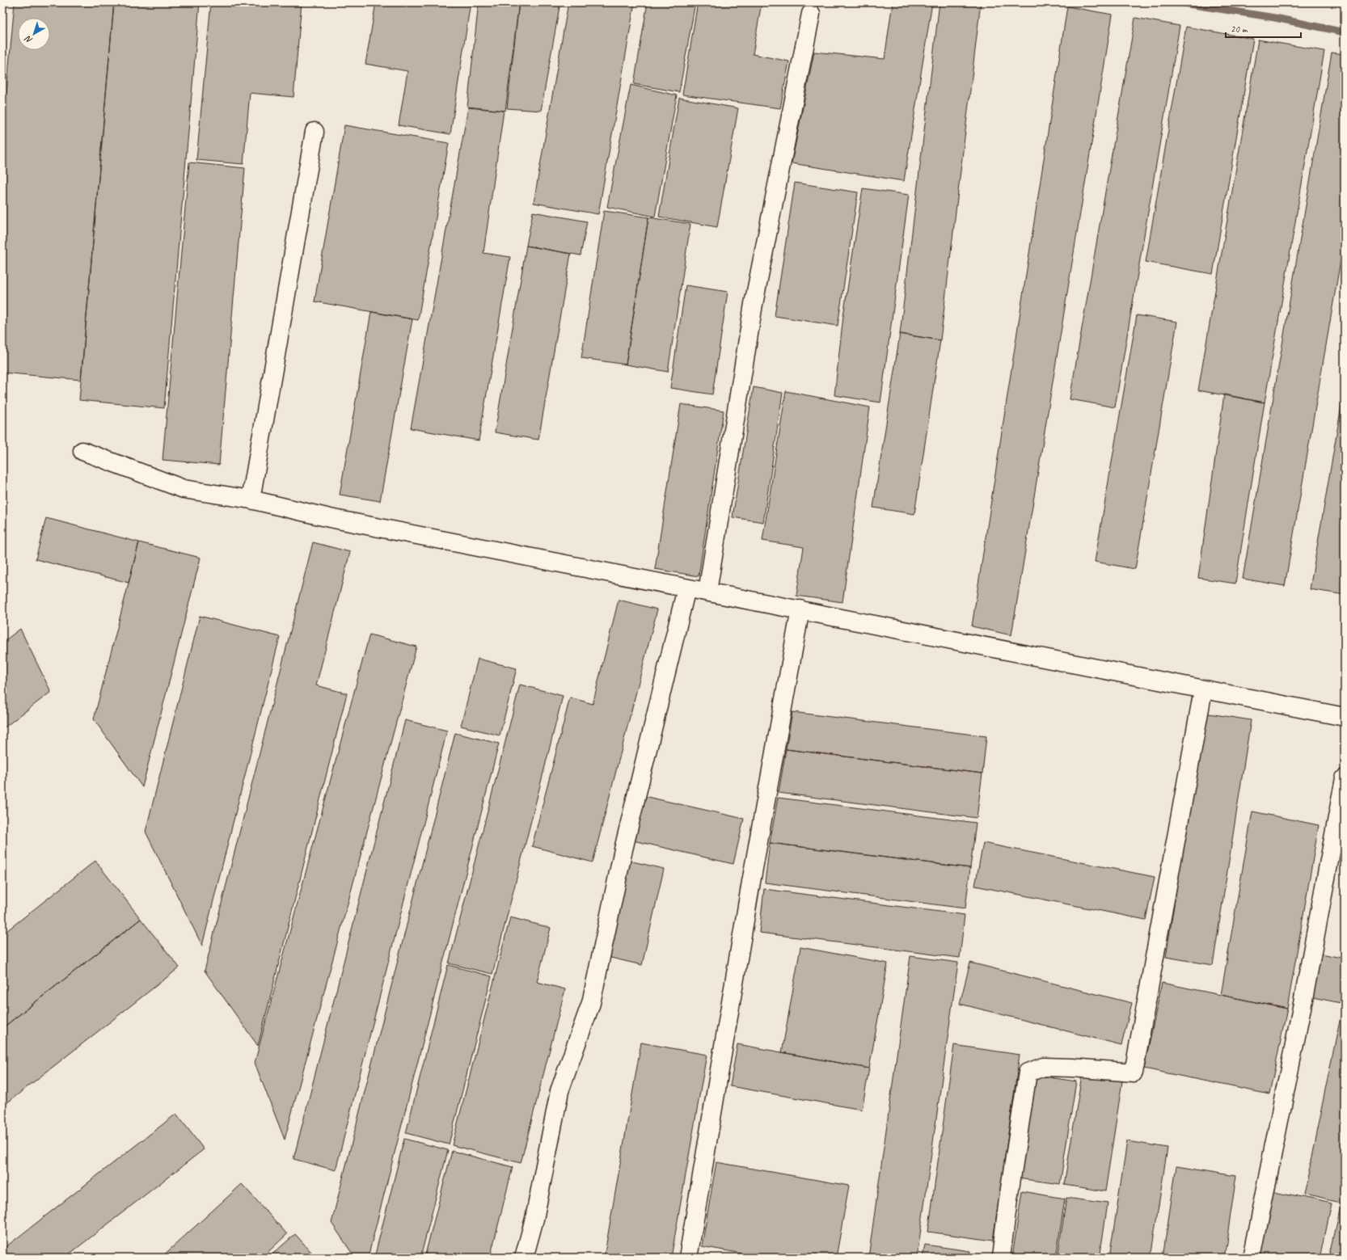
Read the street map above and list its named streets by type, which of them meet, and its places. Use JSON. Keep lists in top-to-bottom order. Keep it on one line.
{"scale_bar":"20 m","north":"bottom left"}
